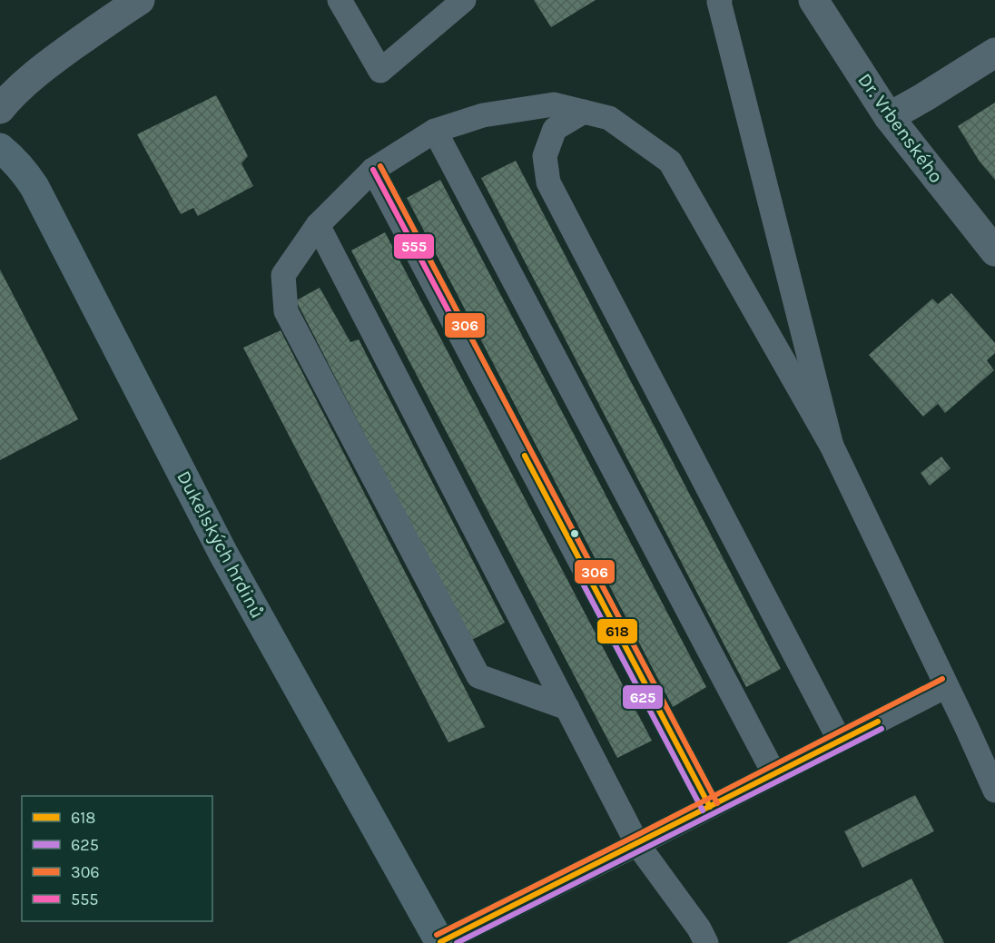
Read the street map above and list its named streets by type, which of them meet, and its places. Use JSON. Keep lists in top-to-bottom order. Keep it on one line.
{"streets":{"main road":["Dukelských hrdinů"],"street":["Dr. Vrbenského"]},"lines":["transit line 306","transit line 555","transit line 618","transit line 625"],"legend":["618","625","306","555"]}
